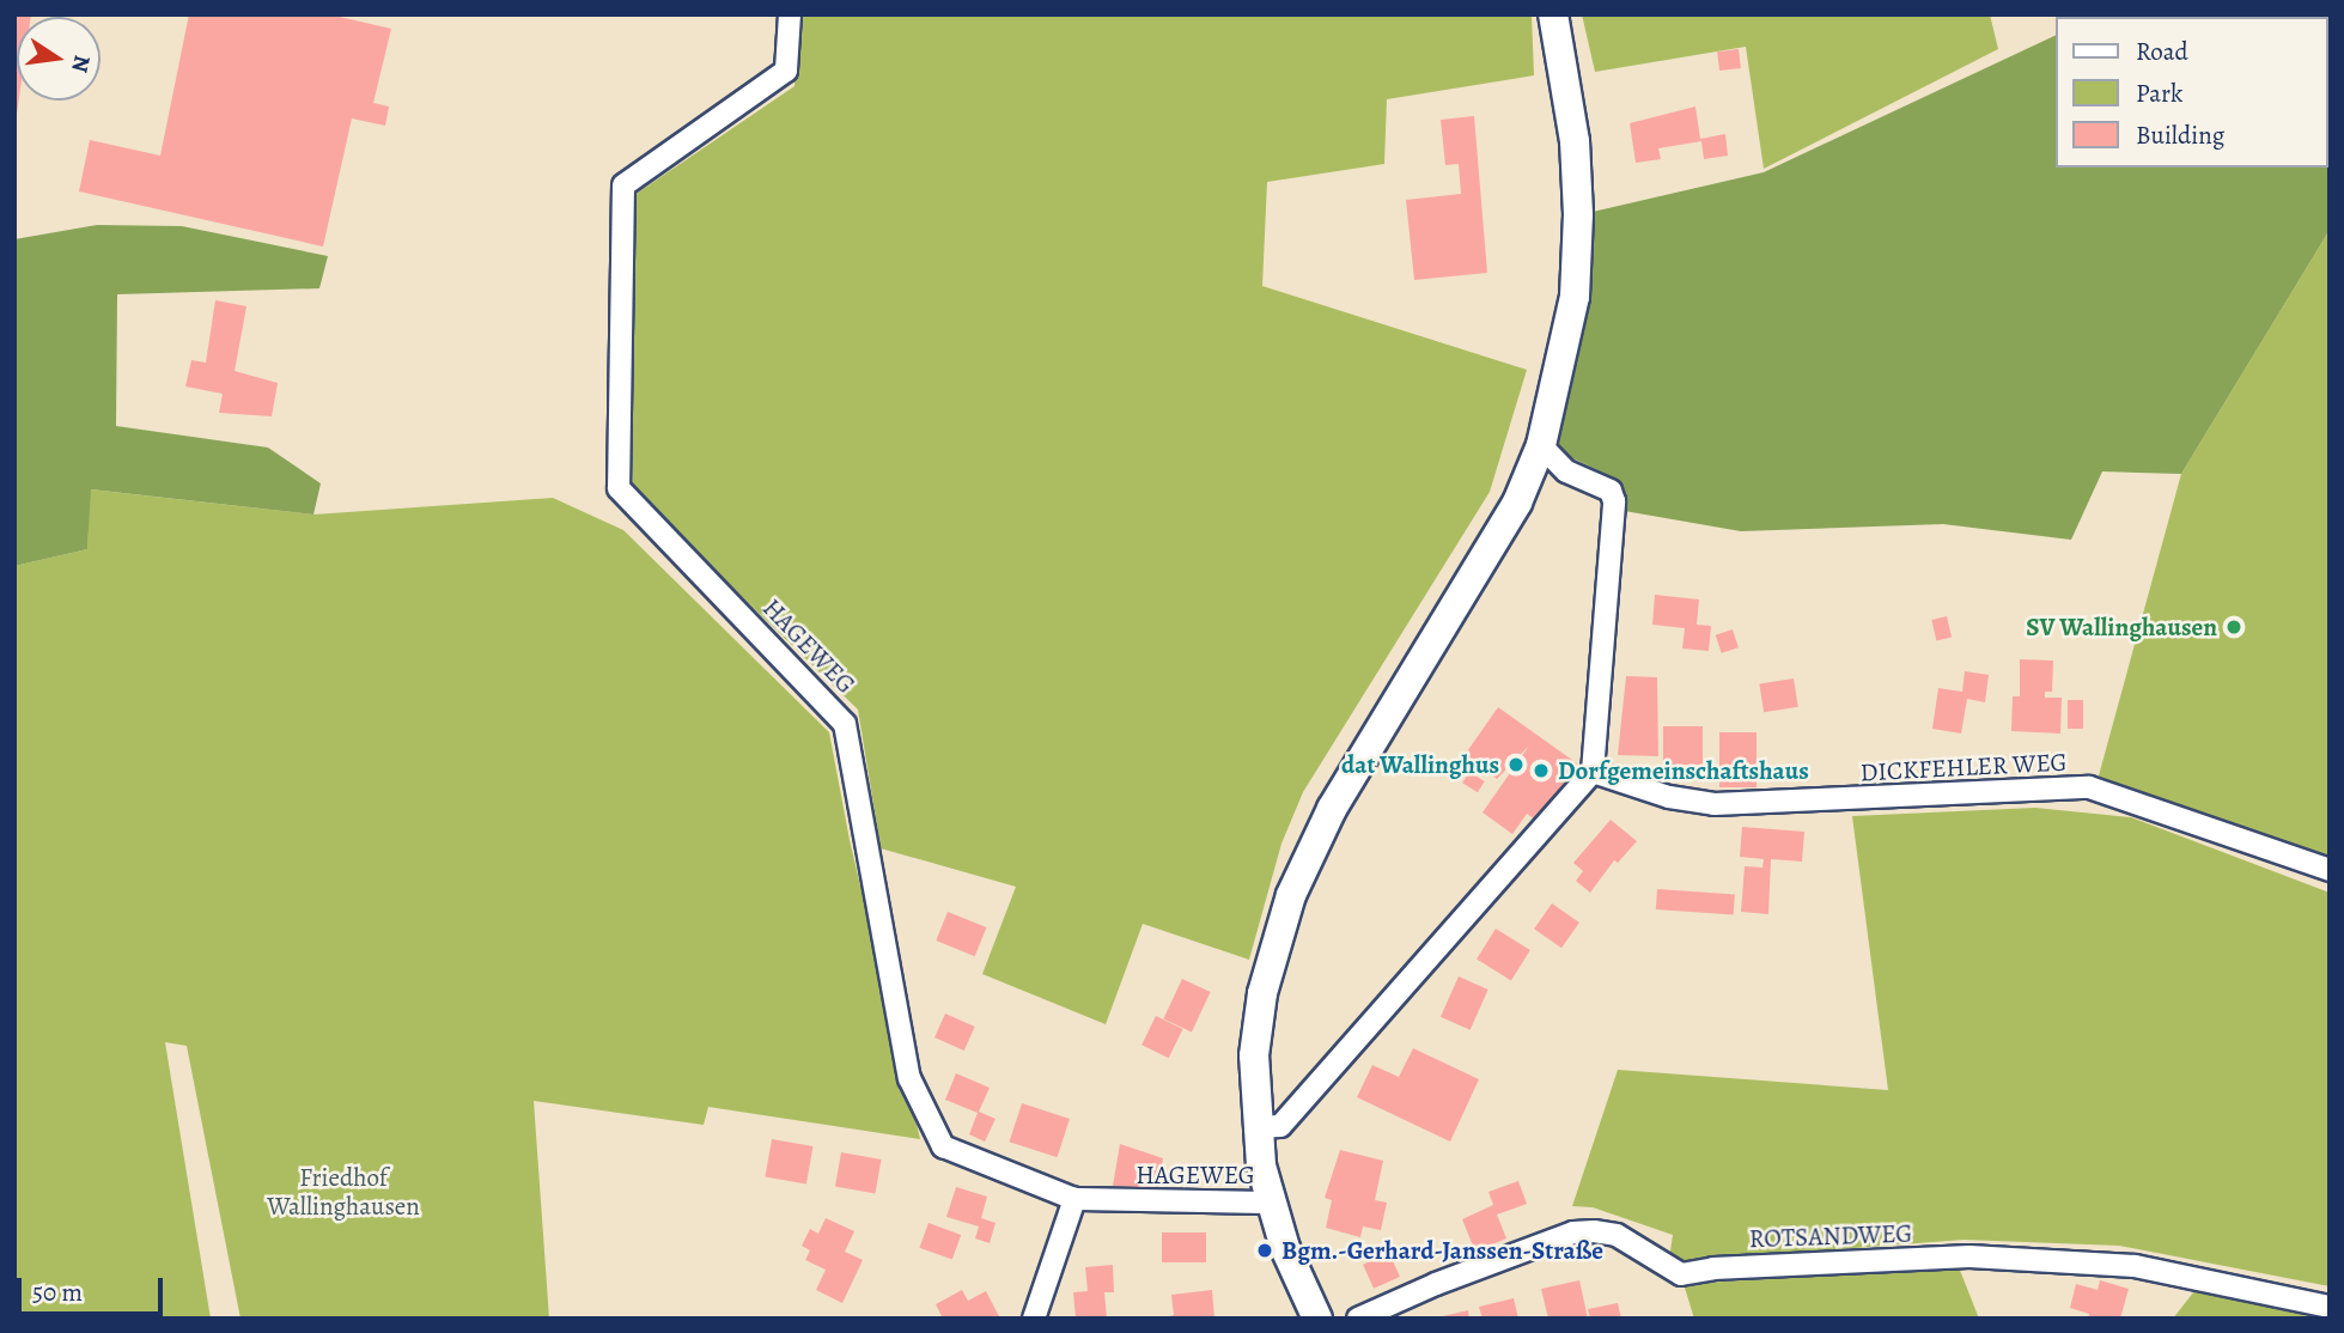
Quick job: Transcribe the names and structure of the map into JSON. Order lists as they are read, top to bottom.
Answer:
{
  "streets": {
    "street": ["HAGEWEG", "DICKFEHLER WEG", "ROTSANDWEG"]
  },
  "parks": ["Friedhof Wallinghausen"],
  "places": [
    "SV Wallinghausen",
    "dat Wallinghus",
    "Dorfgemeinschaftshaus",
    "Bgm.-Gerhard-Janssen-Straße"
  ],
  "legend": ["Road", "Park", "Building"],
  "scale_bar": "50 m",
  "north": "right"
}
